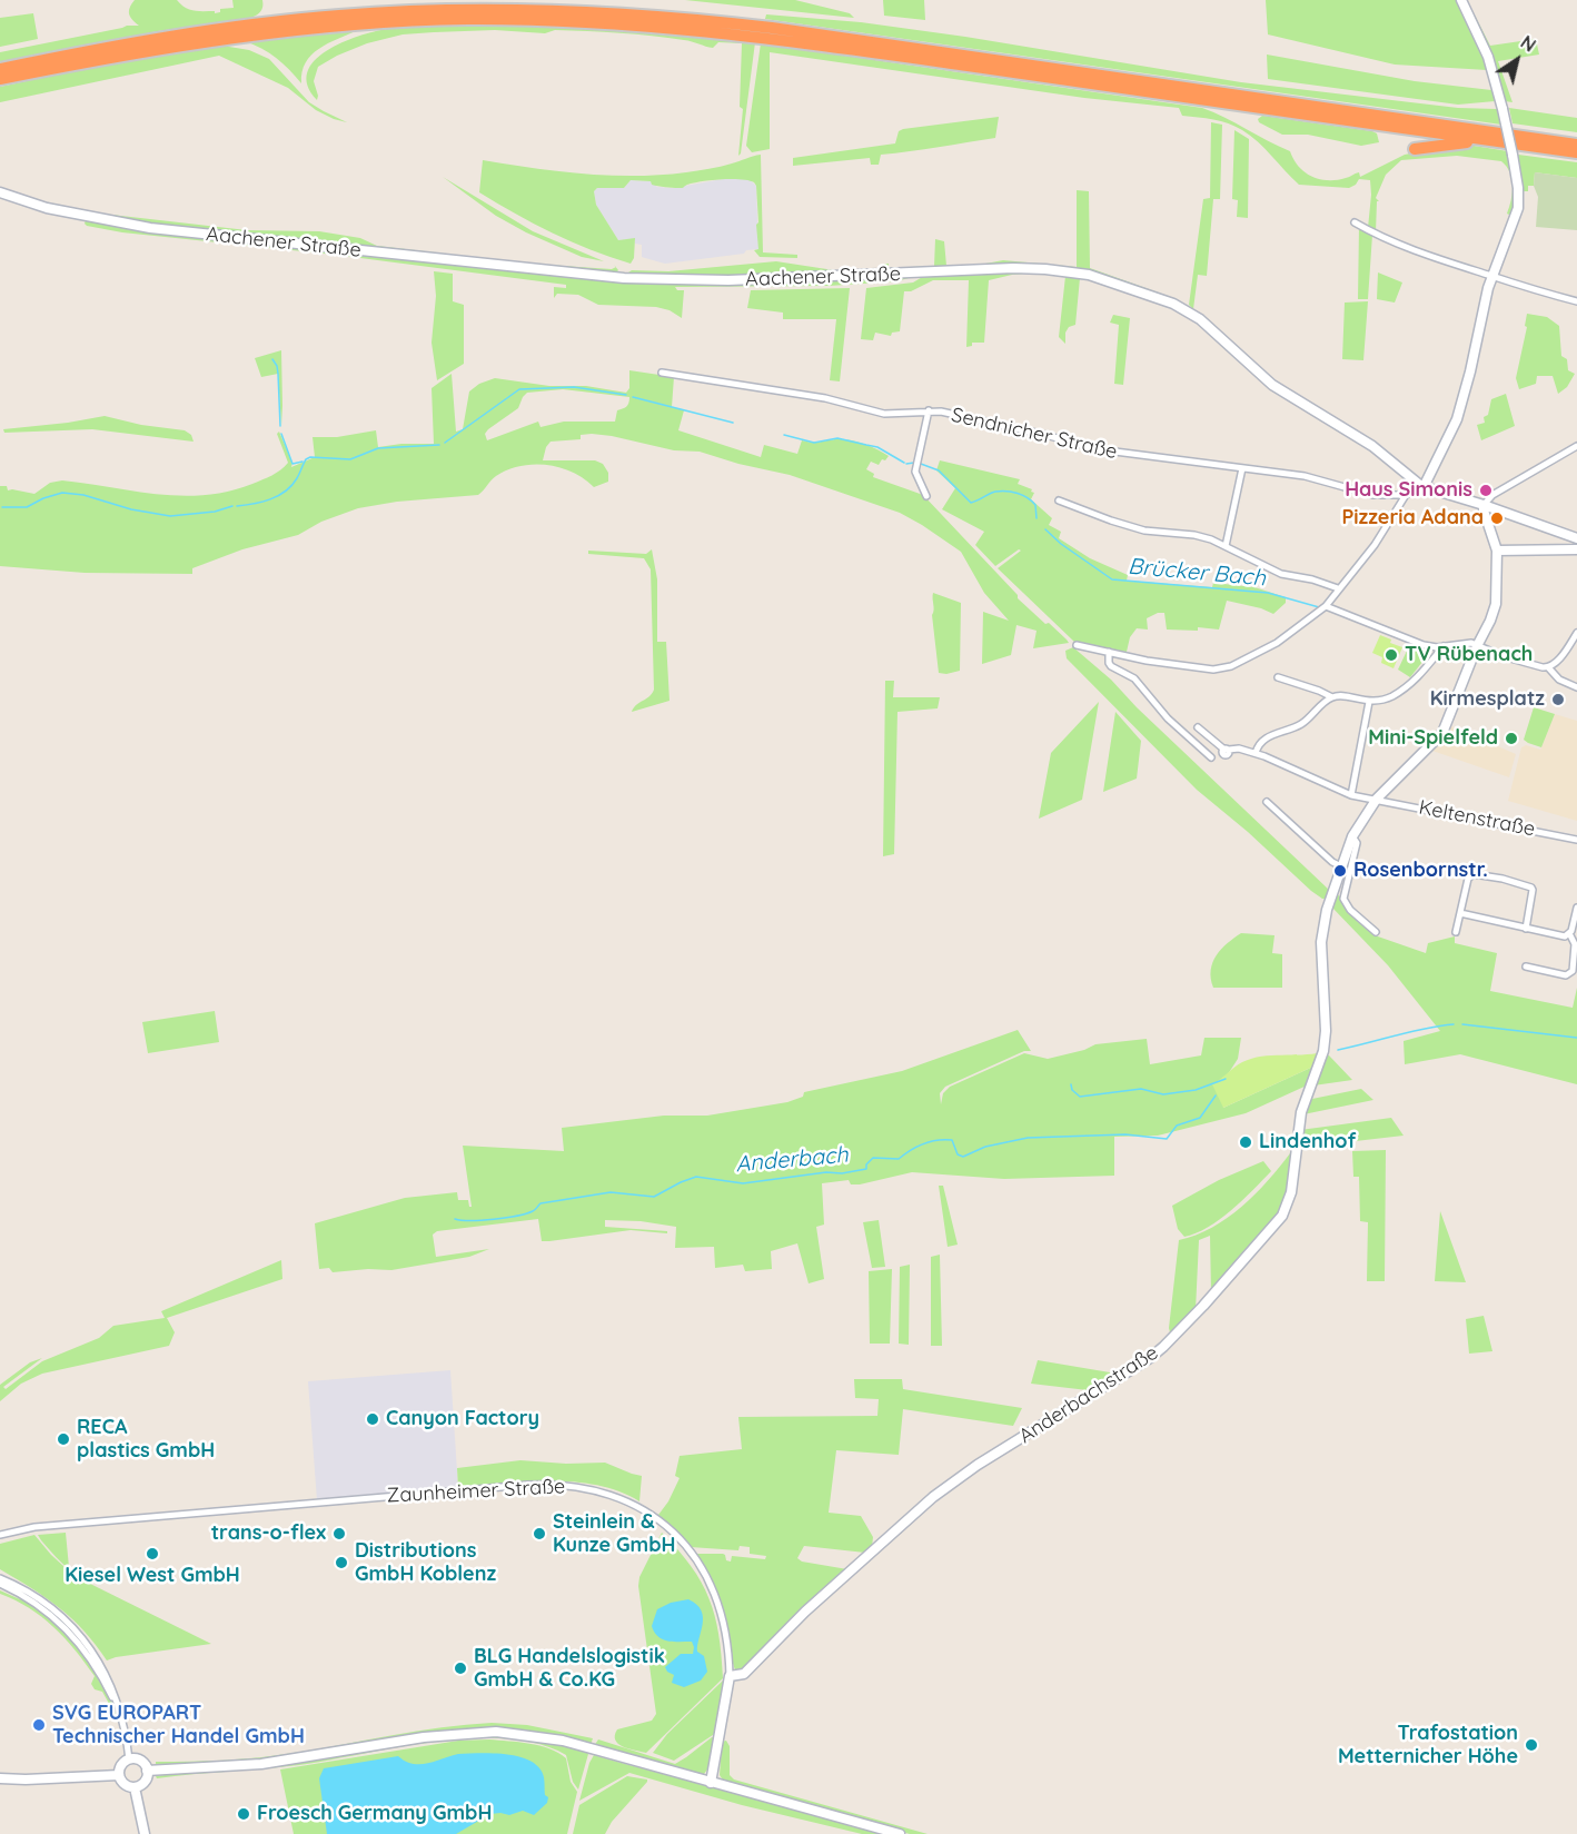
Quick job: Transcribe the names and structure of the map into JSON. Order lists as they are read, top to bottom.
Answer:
{
  "streets": {
    "main road": ["Aachener Straße", "Anderbachstraße", "Zaunheimer Straße"],
    "street": ["Sendnicher Straße", "Keltenstraße"]
  },
  "crossings": [
    ["Aachener Straße", "Anderbachstraße"],
    ["Keltenstraße", "Anderbachstraße"],
    ["Anderbachstraße", "Zaunheimer Straße"]
  ],
  "water": ["Brücker Bach", "Anderbach"],
  "places": [
    "Haus Simonis",
    "Pizzeria Adana",
    "TV Rübenach",
    "Kirmesplatz",
    "Mini-Spielfeld",
    "Rosenbornstr.",
    "Lindenhof",
    "Canyon Factory",
    "RECA plastics GmbH",
    "trans-o-flex",
    "Steinlein & Kunze GmbH",
    "Kiesel West GmbH",
    "Distributions GmbH Koblenz",
    "BLG Handelslogistik GmbH & Co.KG",
    "SVG EUROPART Technischer Handel GmbH",
    "Trafostation Metternicher Höhe",
    "Froesch Germany GmbH"
  ],
  "north": "top right"
}
